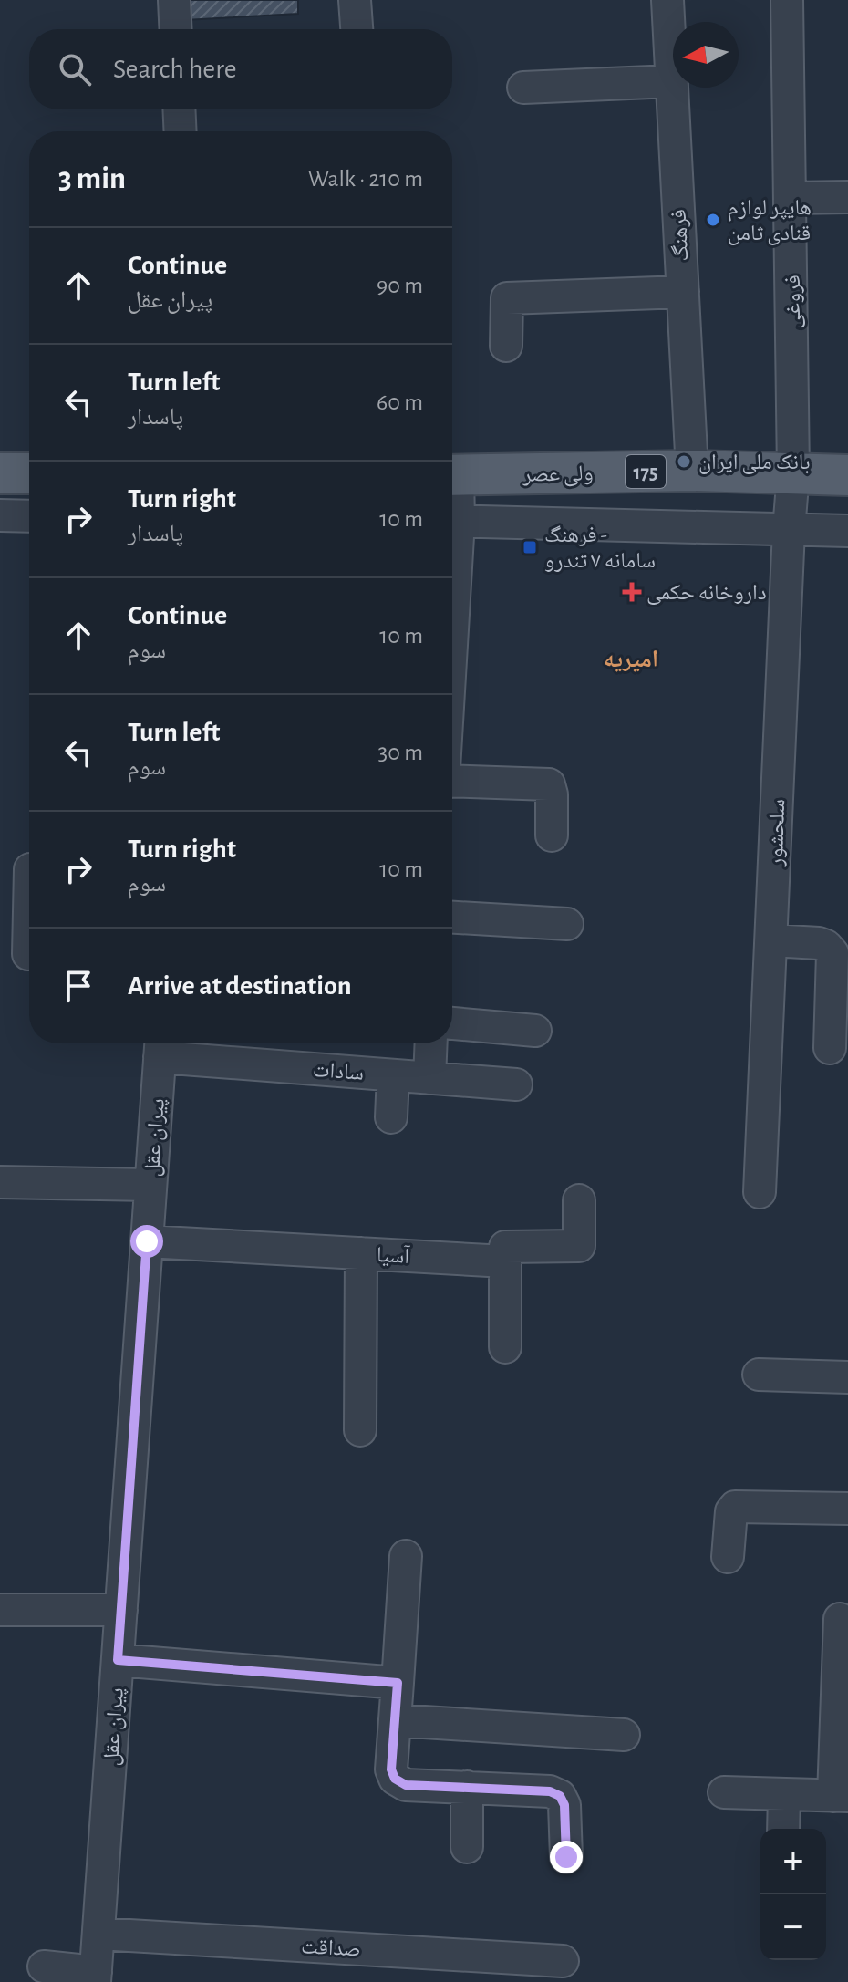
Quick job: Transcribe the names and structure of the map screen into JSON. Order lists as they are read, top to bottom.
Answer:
{
  "streets": {
    "main road": ["175", "ولی عصر"],
    "street": [
      "فرهنگ",
      "فروغی",
      "سلحشور",
      "سادات",
      "پیران عقل",
      "آسیا",
      "صداقت"
    ]
  },
  "crossings": [
    ["فرهنگ", "ولی عصر"],
    ["فروغی", "ولی عصر"],
    ["فروغی", "سلحشور"],
    ["ولی عصر", "سلحشور"],
    ["سادات", "پیران عقل"],
    ["پیران عقل", "آسیا"],
    ["پیران عقل", "صداقت"]
  ],
  "districts": ["امیریه"],
  "places": {
    "other": ["هایپر لوازم قنادی ثامن", "بانک ملی ایران"],
    "transit": ["فرهنگ - سامانه ۷ تندرو"],
    "health": ["داروخانه حکمی"]
  },
  "north": "left",
  "page": {
    "search": "Search here",
    "heading": ["3 min", "Walk · 210 m"],
    "list": [
      ["Continue", "پیران عقل", "90 m"],
      ["Turn left", "پاسدار", "60 m"],
      ["Turn right", "پاسدار", "10 m"],
      ["Continue", "سوم", "10 m"],
      ["Turn left", "سوم", "30 m"],
      ["Turn right", "سوم", "10 m"],
      "Arrive at destination"
    ],
    "map_buttons": ["+", "−"]
  }
}
